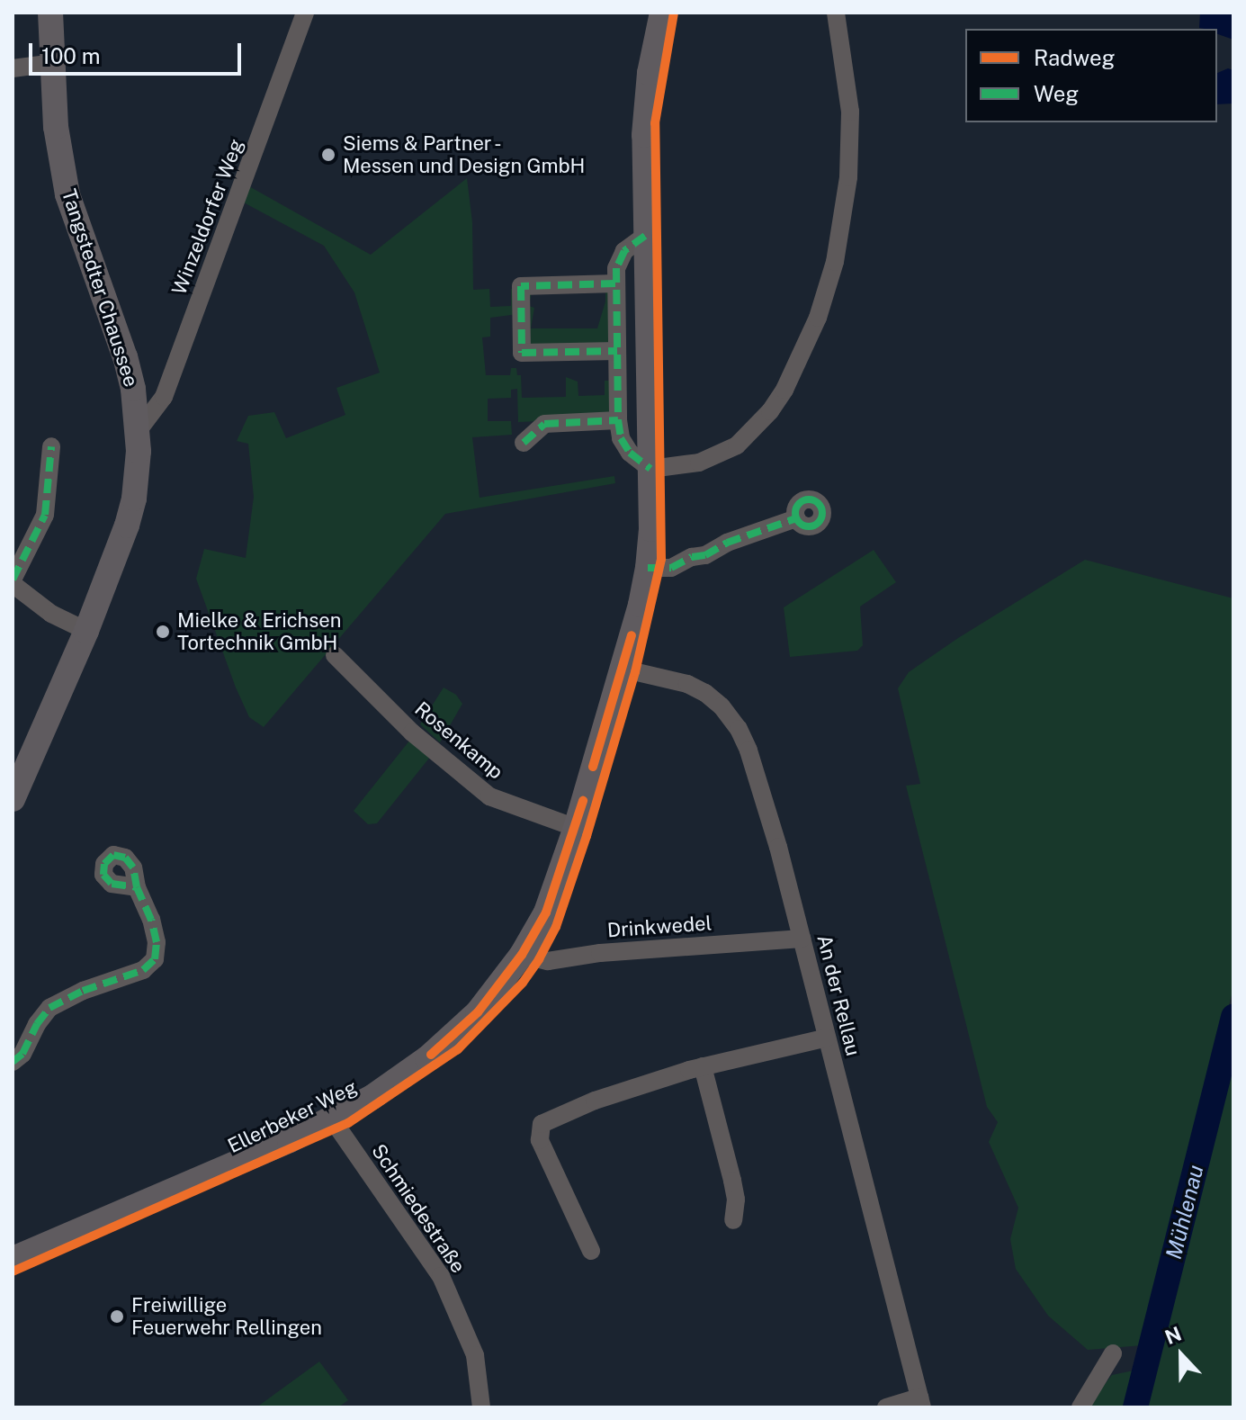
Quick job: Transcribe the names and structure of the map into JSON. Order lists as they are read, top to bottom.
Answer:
{
  "streets": {
    "street": [
      "Winzeldorfer Weg",
      "Tangstedter Chaussee",
      "Rosenkamp",
      "Drinkwedel",
      "An der Rellau",
      "Ellerbeker Weg",
      "Schmiedestraße"
    ]
  },
  "crossings": [
    ["Winzeldorfer Weg", "Tangstedter Chaussee"],
    ["Rosenkamp", "Ellerbeker Weg"],
    ["Drinkwedel", "An der Rellau"],
    ["Drinkwedel", "Ellerbeker Weg"],
    ["An der Rellau", "Ellerbeker Weg"],
    ["Ellerbeker Weg", "Schmiedestraße"]
  ],
  "water": ["Mühlenau"],
  "places": ["Siems & Partner - Messen und Design GmbH", "Mielke & Erichsen Tortechnik GmbH", "Freiwillige Feuerwehr Rellingen"],
  "legend": ["Radweg", "Weg"],
  "scale_bar": "100 m",
  "north": "top"
}
